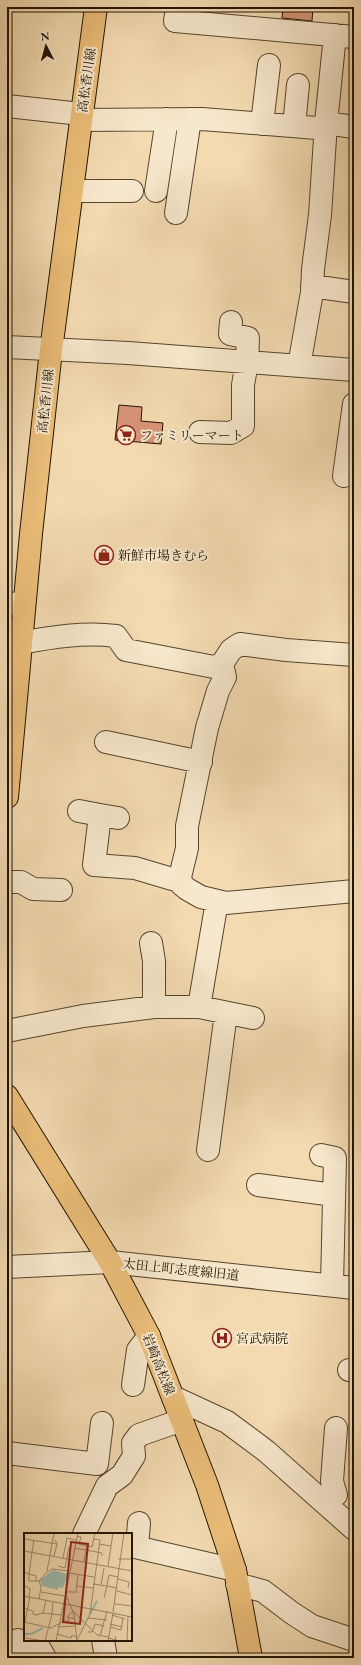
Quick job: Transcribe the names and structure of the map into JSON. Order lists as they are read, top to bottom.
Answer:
{
  "streets": {
    "main road": ["高松香川線", "岩崎高松線"],
    "street": ["太田上町志度線旧道"]
  },
  "crossings": [
    ["太田上町志度線旧道", "岩崎高松線"]
  ],
  "places": {
    "supermarket": ["ファミリーマート"],
    "shop": ["新鮮市場きむら"],
    "hospital": ["宮武病院"]
  },
  "north": "top"
}
